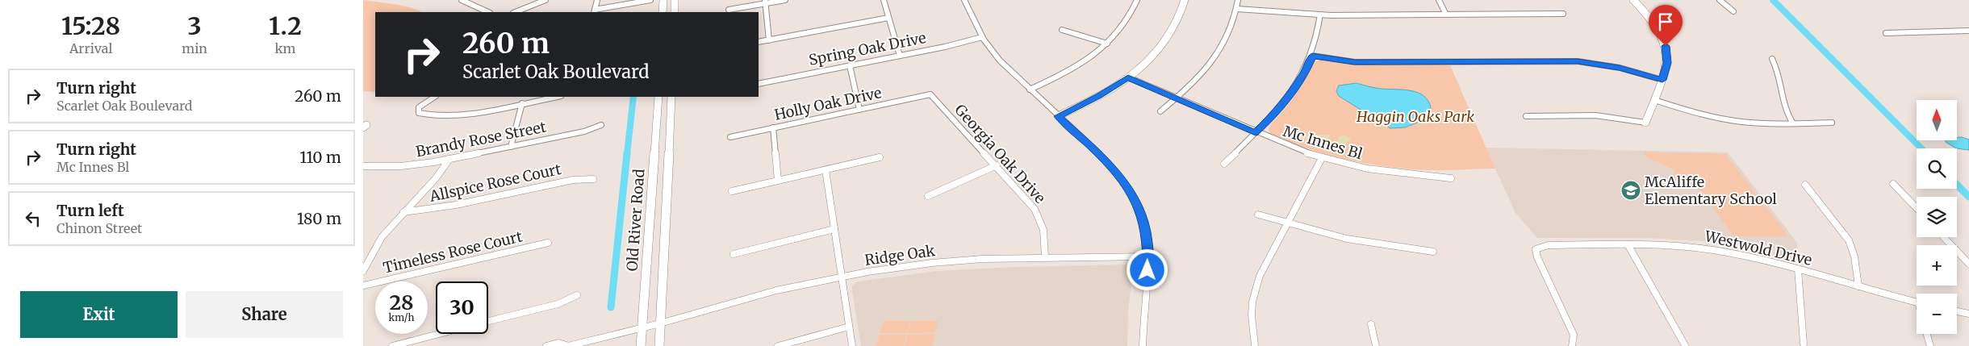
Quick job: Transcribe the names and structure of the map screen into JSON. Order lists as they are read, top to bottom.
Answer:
{
  "streets": {
    "main road": ["Old River Road"],
    "street": [
      "Spring Oak Drive",
      "Holly Oak Drive",
      "Brandy Rose Street",
      "Mc Innes Bl",
      "Georgia Oak Drive",
      "Allspice Rose Court",
      "Westwold Drive",
      "Timeless Rose Court",
      "Ridge Oak"
    ]
  },
  "crossings": [
    ["Holly Oak Drive", "Georgia Oak Drive"],
    ["Georgia Oak Drive", "Ridge Oak"],
    ["Old River Road", "Ridge Oak"]
  ],
  "parks": ["Haggin Oaks Park"],
  "places": {
    "school or university": ["McAliffe Elementary School"]
  },
  "north": "top",
  "page": {
    "eta": [
      "15:28",
      "Arrival",
      "3",
      "min",
      "1.2",
      "km"
    ],
    "turn": ["260 m", "Scarlet Oak Boulevard"],
    "list": [
      {
        "name": "Turn right",
        "note": "Scarlet Oak Boulevard",
        "value": "260 m"
      },
      {
        "name": "Turn right",
        "note": "Mc Innes Bl",
        "value": "110 m"
      },
      {
        "name": "Turn left",
        "note": "Chinon Street",
        "value": "180 m"
      }
    ],
    "map_buttons": ["+", "−"],
    "speed": "28 km/h",
    "limit": "30",
    "buttons": ["Exit", "Share"]
  }
}
